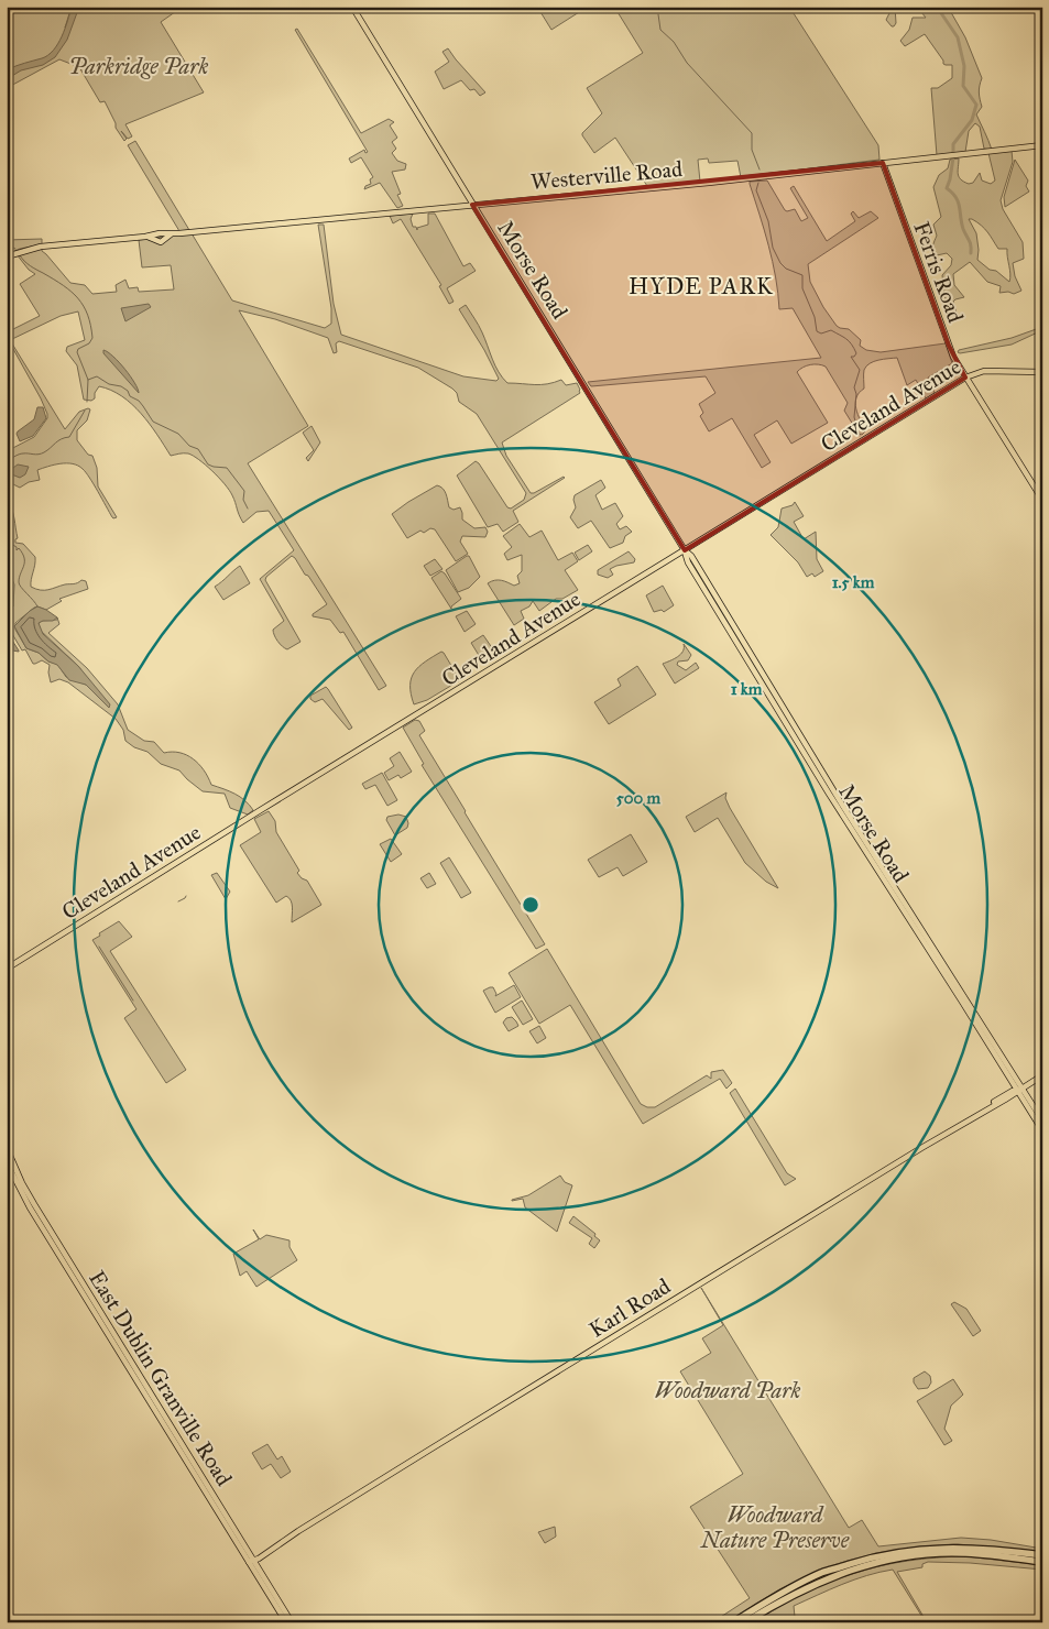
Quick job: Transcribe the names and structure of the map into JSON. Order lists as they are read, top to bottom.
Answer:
{
  "streets": {
    "main road": [
      "Westerville Road",
      "Morse Road",
      "Ferris Road",
      "Cleveland Avenue",
      "Karl Road",
      "East Dublin Granville Road"
    ]
  },
  "crossings": [
    ["Westerville Road", "Morse Road"],
    ["Westerville Road", "Ferris Road"],
    ["Morse Road", "Cleveland Avenue"],
    ["Morse Road", "Karl Road"],
    ["Ferris Road", "Cleveland Avenue"],
    ["Karl Road", "East Dublin Granville Road"]
  ],
  "districts": ["HYDE PARK"],
  "parks": ["Parkridge Park", "Woodward Park", "Woodward Nature Preserve"],
  "rings": ["1.5 km", "1 km", "500 m"]
}
